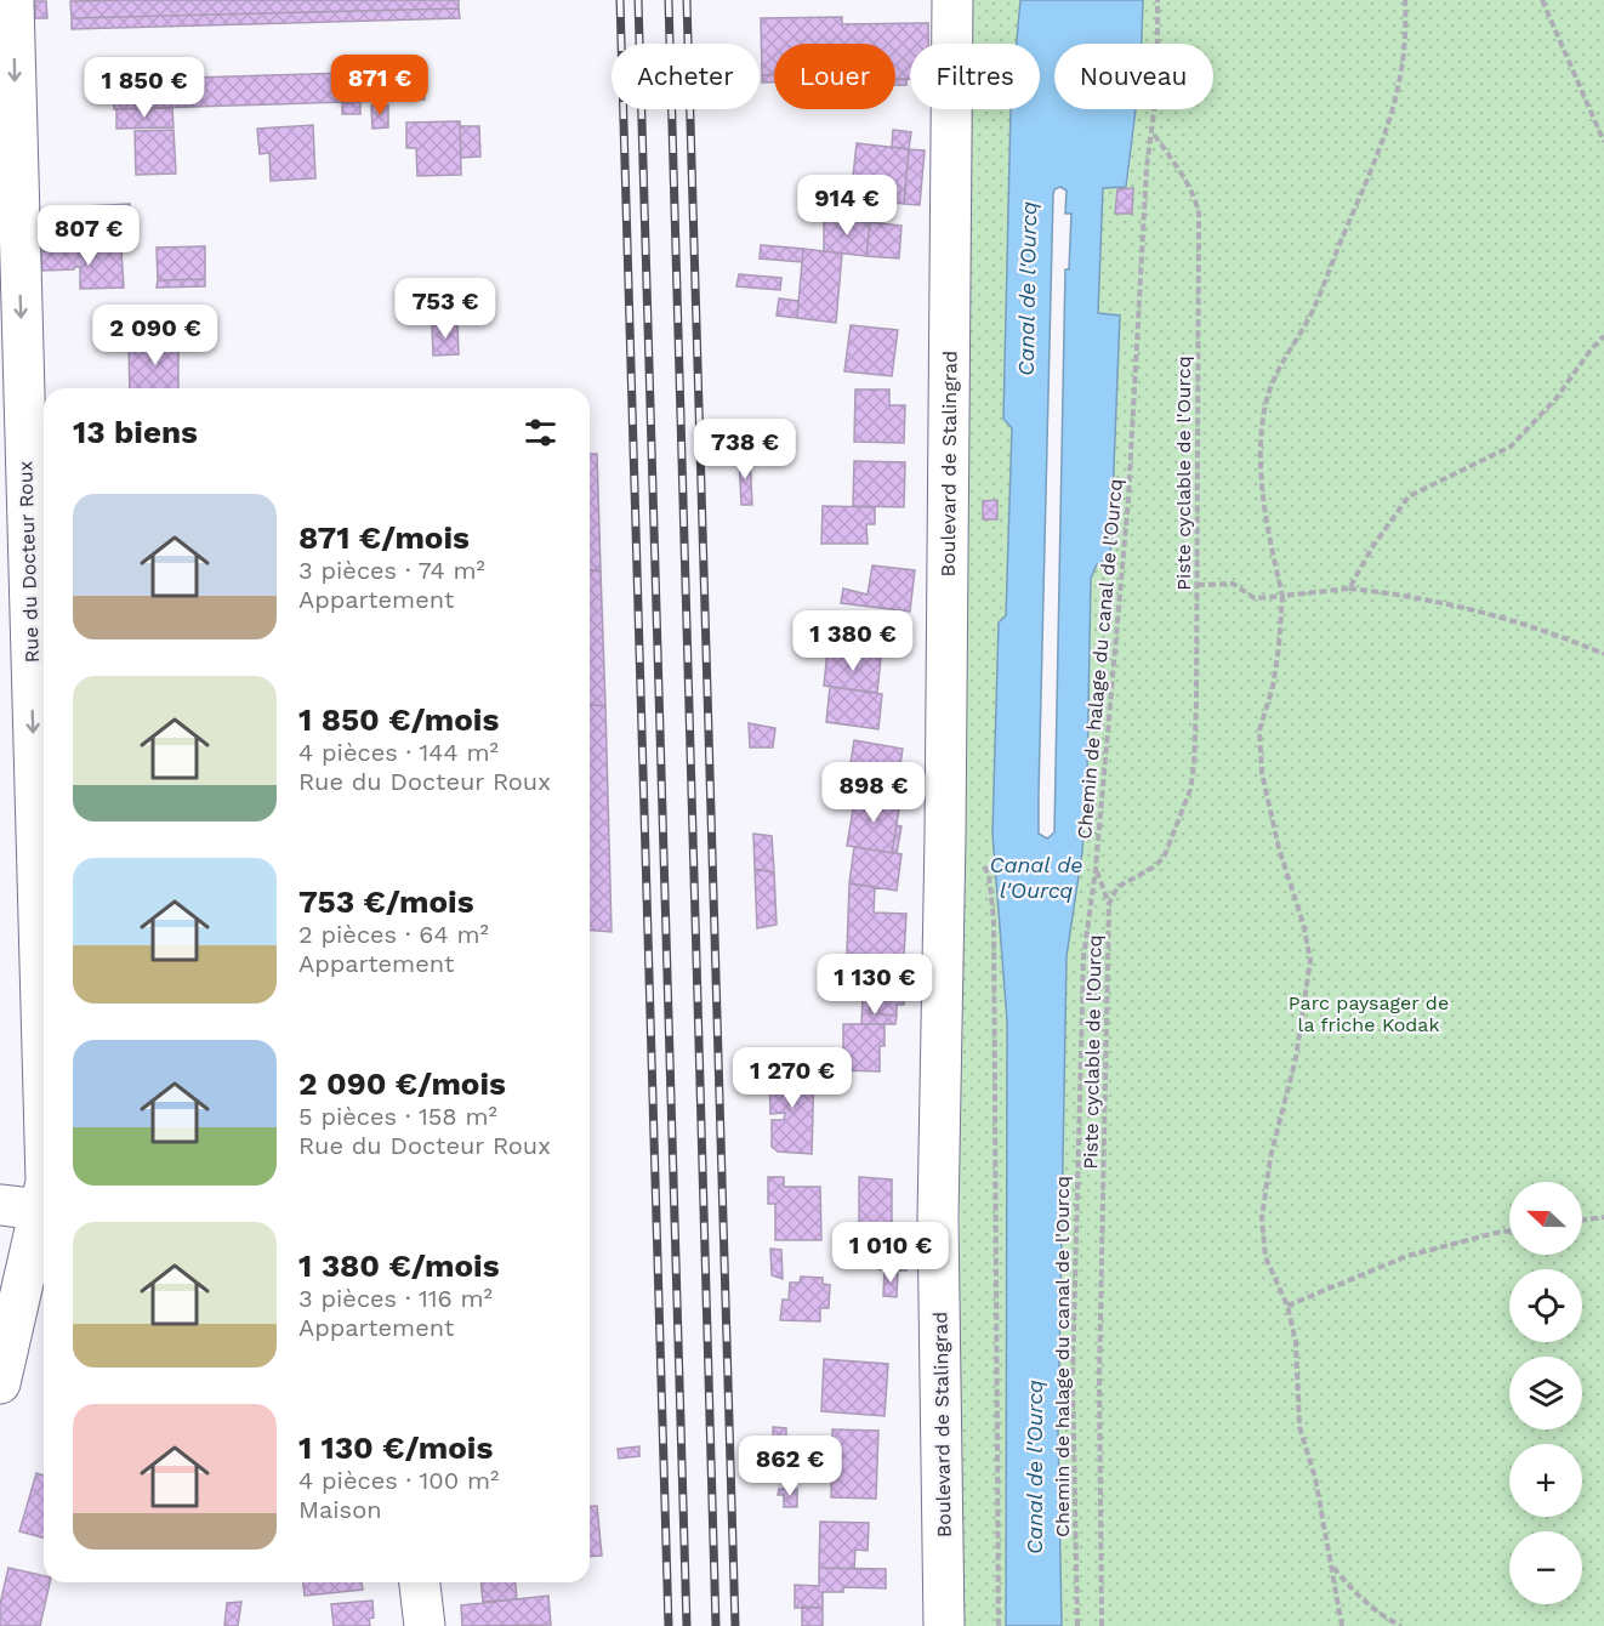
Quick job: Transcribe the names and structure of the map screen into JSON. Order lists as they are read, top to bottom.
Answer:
{
  "streets": {
    "street": ["Boulevard de Stalingrad", "Rue du Docteur Roux"],
    "path": ["Piste cyclable de l'Ourcq", "Chemin de halage du canal de l'Ourcq"]
  },
  "crossings": [
    ["Piste cyclable de l'Ourcq", "Chemin de halage du canal de l'Ourcq"]
  ],
  "one_way": ["Rue du Docteur Roux"],
  "water": ["Canal de l'Ourcq"],
  "parks": ["Parc paysager de la friche Kodak"],
  "north": "left",
  "page": {
    "chip": [
      "Acheter",
      "Louer",
      "Filtres",
      "Nouveau"
    ],
    "price": [
      "871 €",
      "1 850 €",
      "914 €",
      "807 €",
      "753 €",
      "2 090 €",
      "738 €",
      "1 380 €",
      "898 €",
      "1 130 €",
      "1 270 €",
      "1 010 €",
      "862 €"
    ],
    "heading": "13 biens",
    "list": [
      {
        "name": "871 €/mois",
        "note": "3 pièces · 74 m² · Appartement"
      },
      {
        "name": "1 850 €/mois",
        "note": "4 pièces · 144 m² · Rue du Docteur Roux"
      },
      {
        "name": "753 €/mois",
        "note": "2 pièces · 64 m² · Appartement"
      },
      {
        "name": "2 090 €/mois",
        "note": "5 pièces · 158 m² · Rue du Docteur Roux"
      },
      {
        "name": "1 380 €/mois",
        "note": "3 pièces · 116 m² · Appartement"
      },
      {
        "name": "1 130 €/mois",
        "note": "4 pièces · 100 m² · Maison"
      }
    ],
    "map_buttons": ["+", "−"]
  }
}
